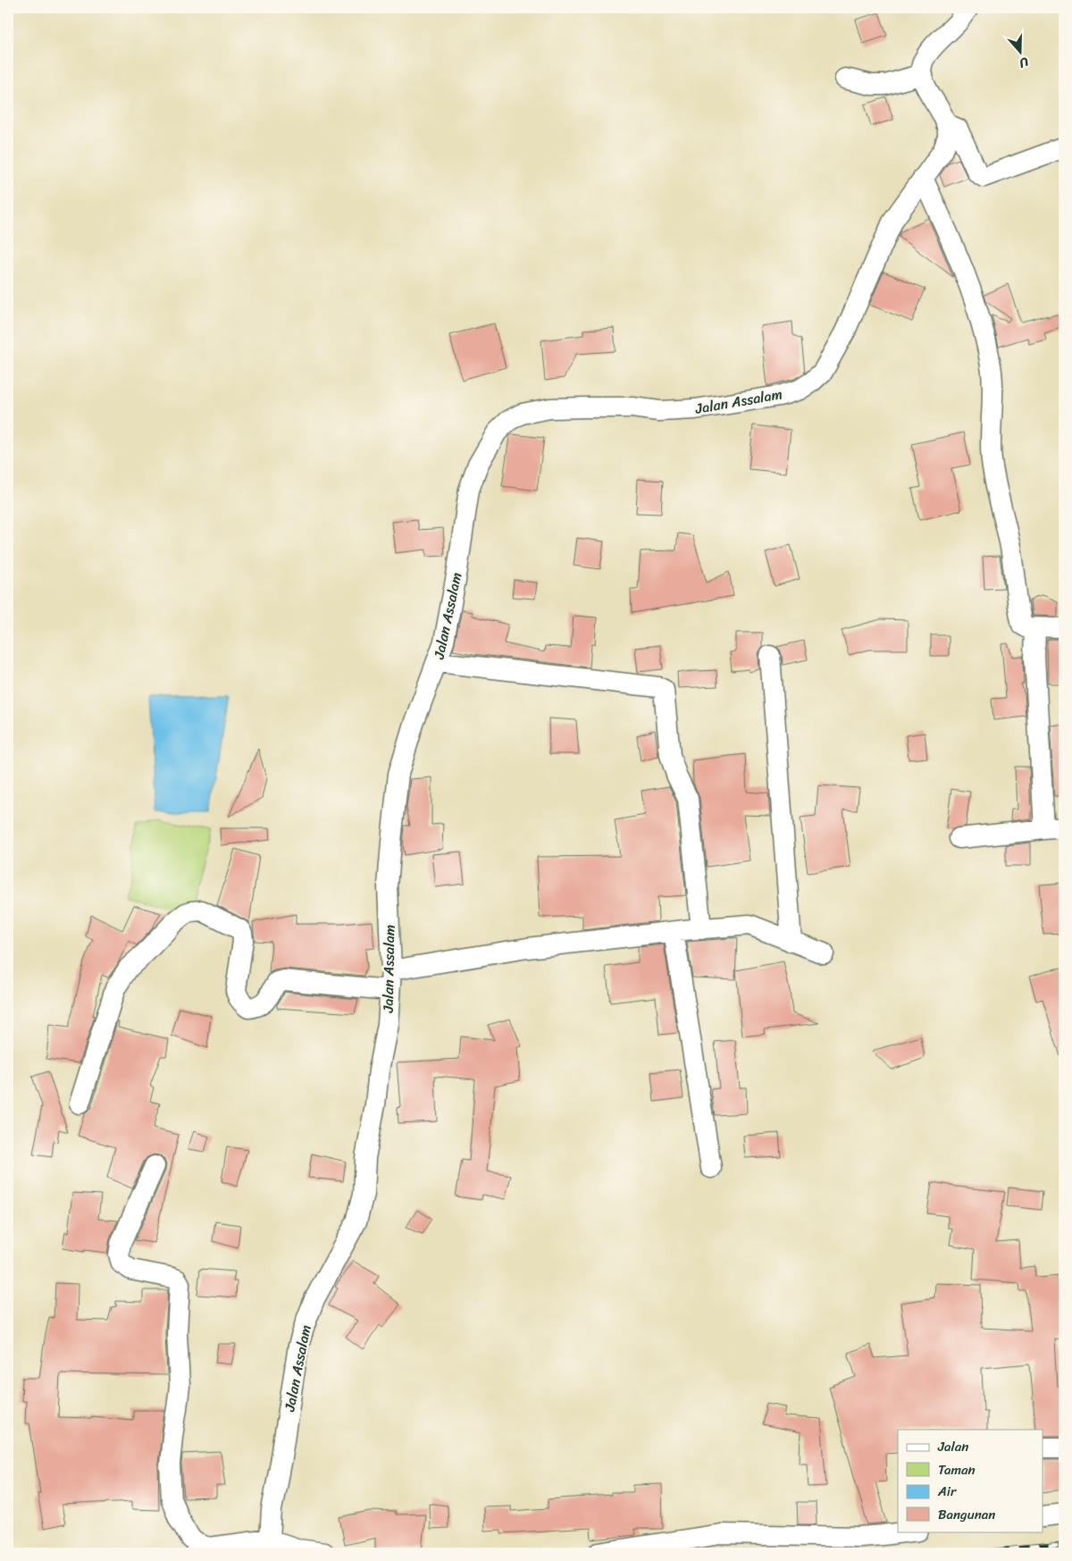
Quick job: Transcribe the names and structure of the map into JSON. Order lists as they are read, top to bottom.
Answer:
{
  "streets": {
    "street": ["Jalan Assalam"]
  },
  "legend": [
    "Jalan",
    "Taman",
    "Air",
    "Bangunan"
  ],
  "north": "bottom"
}
